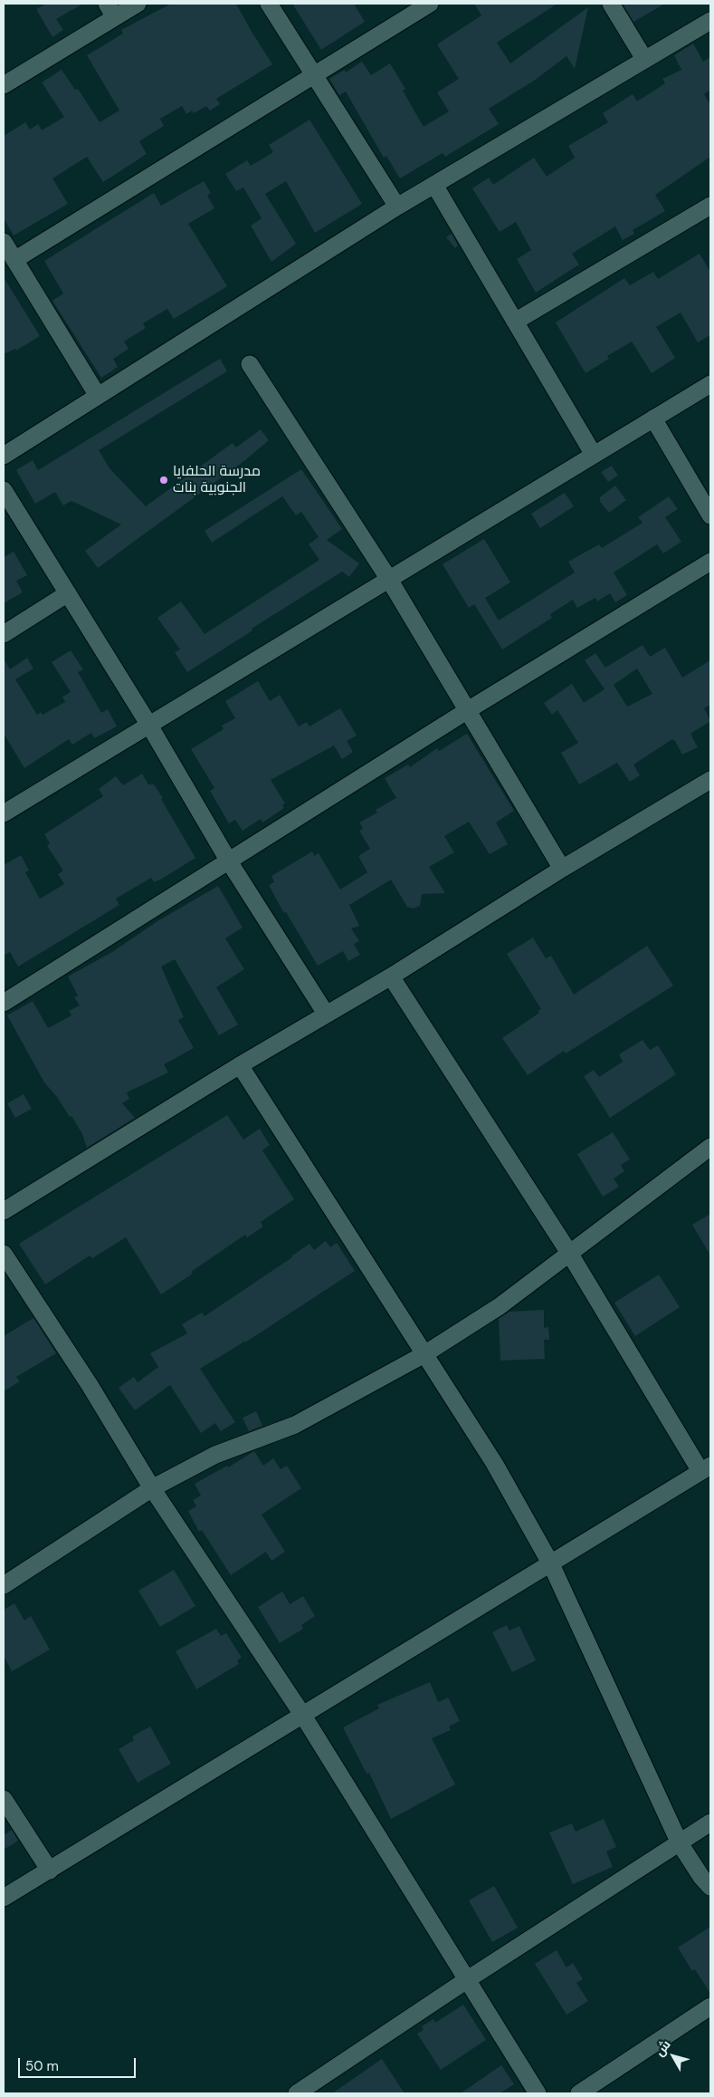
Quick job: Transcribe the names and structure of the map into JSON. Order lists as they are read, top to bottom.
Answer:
{
  "places": ["مدرسة الحلفايا الجنوبية بنات"],
  "scale_bar": "50 m",
  "north": "top left"
}
